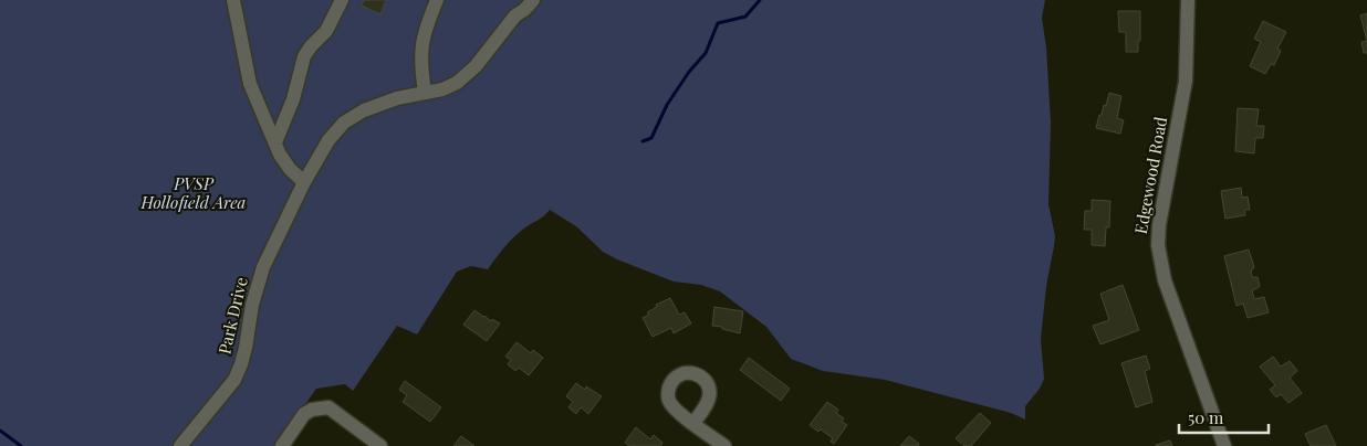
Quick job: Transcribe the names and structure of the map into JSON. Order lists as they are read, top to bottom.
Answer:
{
  "streets": {
    "street": ["Edgewood Road", "Park Drive"]
  },
  "parks": ["PVSP Hollofield Area"],
  "scale_bar": "50 m"
}
